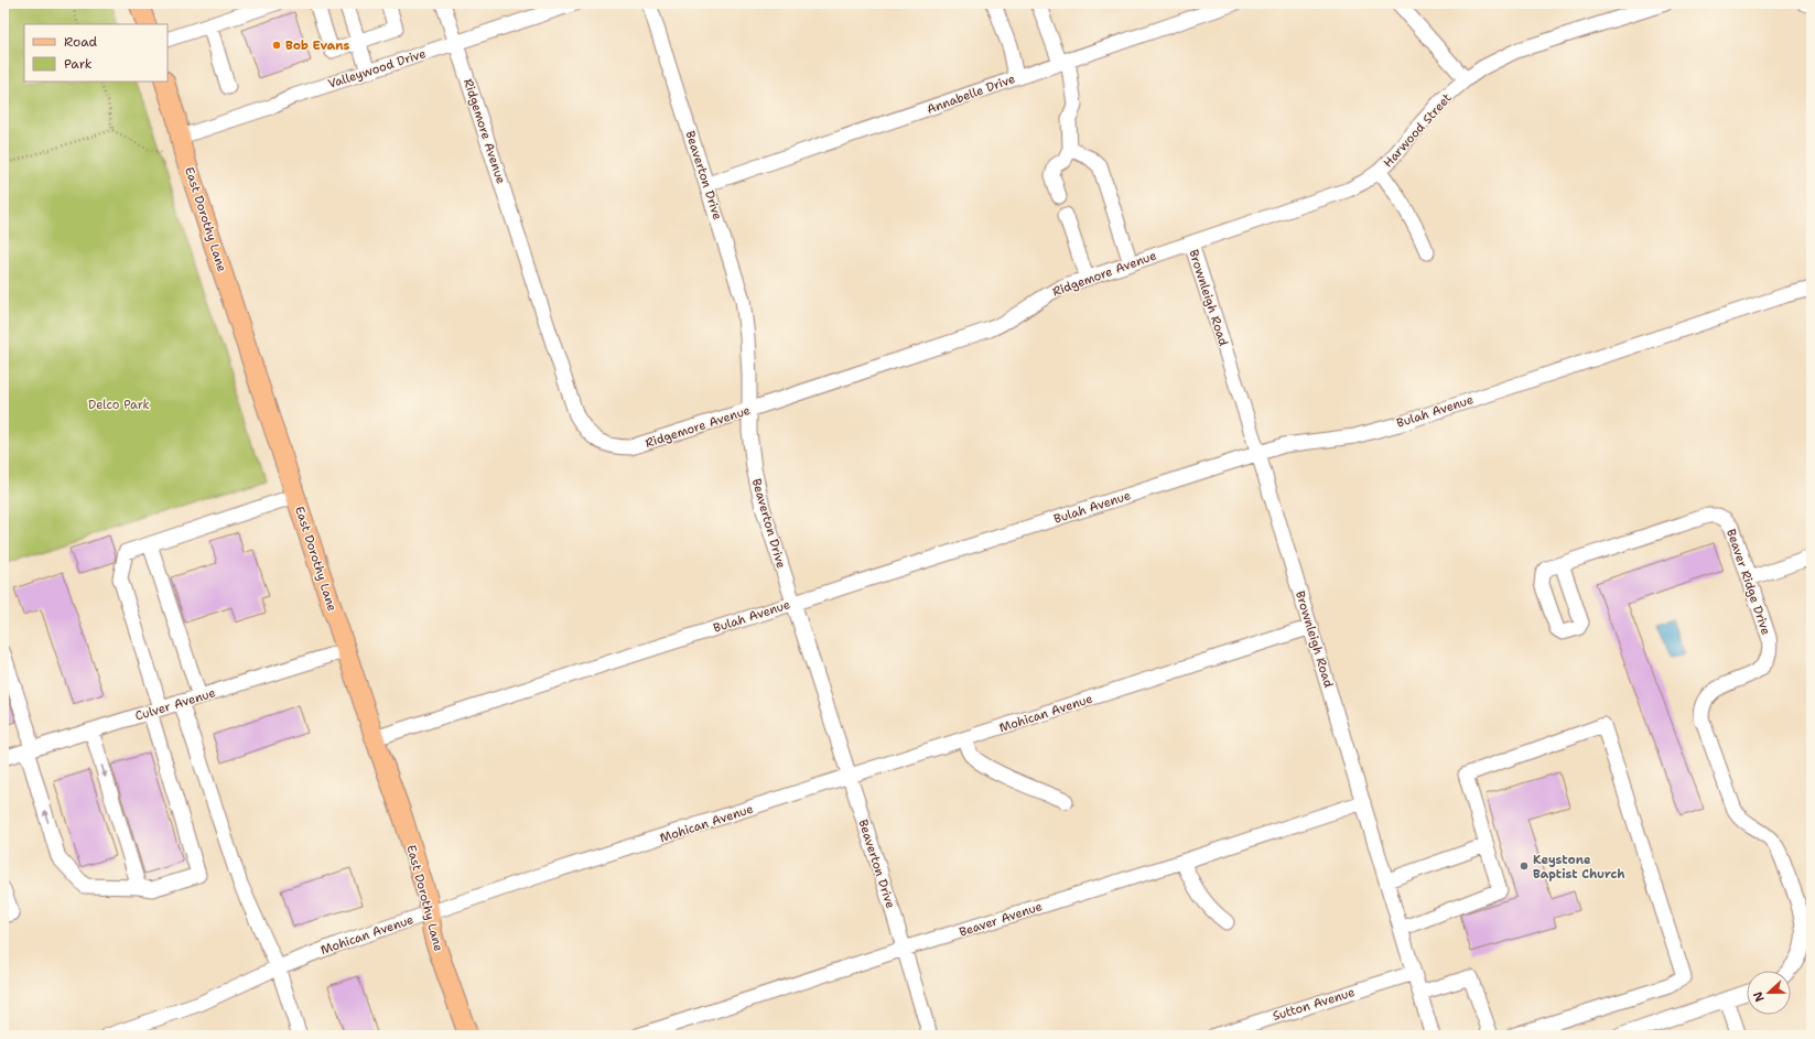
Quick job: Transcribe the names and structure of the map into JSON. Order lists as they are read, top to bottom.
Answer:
{
  "streets": {
    "main road": ["East Dorothy Lane"],
    "street": [
      "Valleywood Drive",
      "Annabelle Drive",
      "Harwood Street",
      "Ridgemore Avenue",
      "Beaverton Drive",
      "Brownleigh Road",
      "Bulah Avenue",
      "Beaver Ridge Drive",
      "Culver Avenue",
      "Mohican Avenue",
      "Beaver Avenue",
      "Sutton Avenue"
    ]
  },
  "crossings": [
    ["Valleywood Drive", "Ridgemore Avenue"],
    ["Valleywood Drive", "East Dorothy Lane"],
    ["Annabelle Drive", "Beaverton Drive"],
    ["Harwood Street", "Ridgemore Avenue"],
    ["Harwood Street", "Brownleigh Road"],
    ["Ridgemore Avenue", "Beaverton Drive"],
    ["Ridgemore Avenue", "Brownleigh Road"],
    ["Beaverton Drive", "Bulah Avenue"],
    ["Beaverton Drive", "Mohican Avenue"],
    ["Beaverton Drive", "Beaver Avenue"],
    ["East Dorothy Lane", "Bulah Avenue"],
    ["East Dorothy Lane", "Culver Avenue"],
    ["East Dorothy Lane", "Mohican Avenue"],
    ["Brownleigh Road", "Bulah Avenue"],
    ["Brownleigh Road", "Mohican Avenue"],
    ["Brownleigh Road", "Beaver Avenue"],
    ["Brownleigh Road", "Sutton Avenue"]
  ],
  "parks": ["Delco Park"],
  "places": ["Bob Evans", "Keystone Baptist Church"],
  "legend": ["Road", "Park"],
  "north": "left"
}
